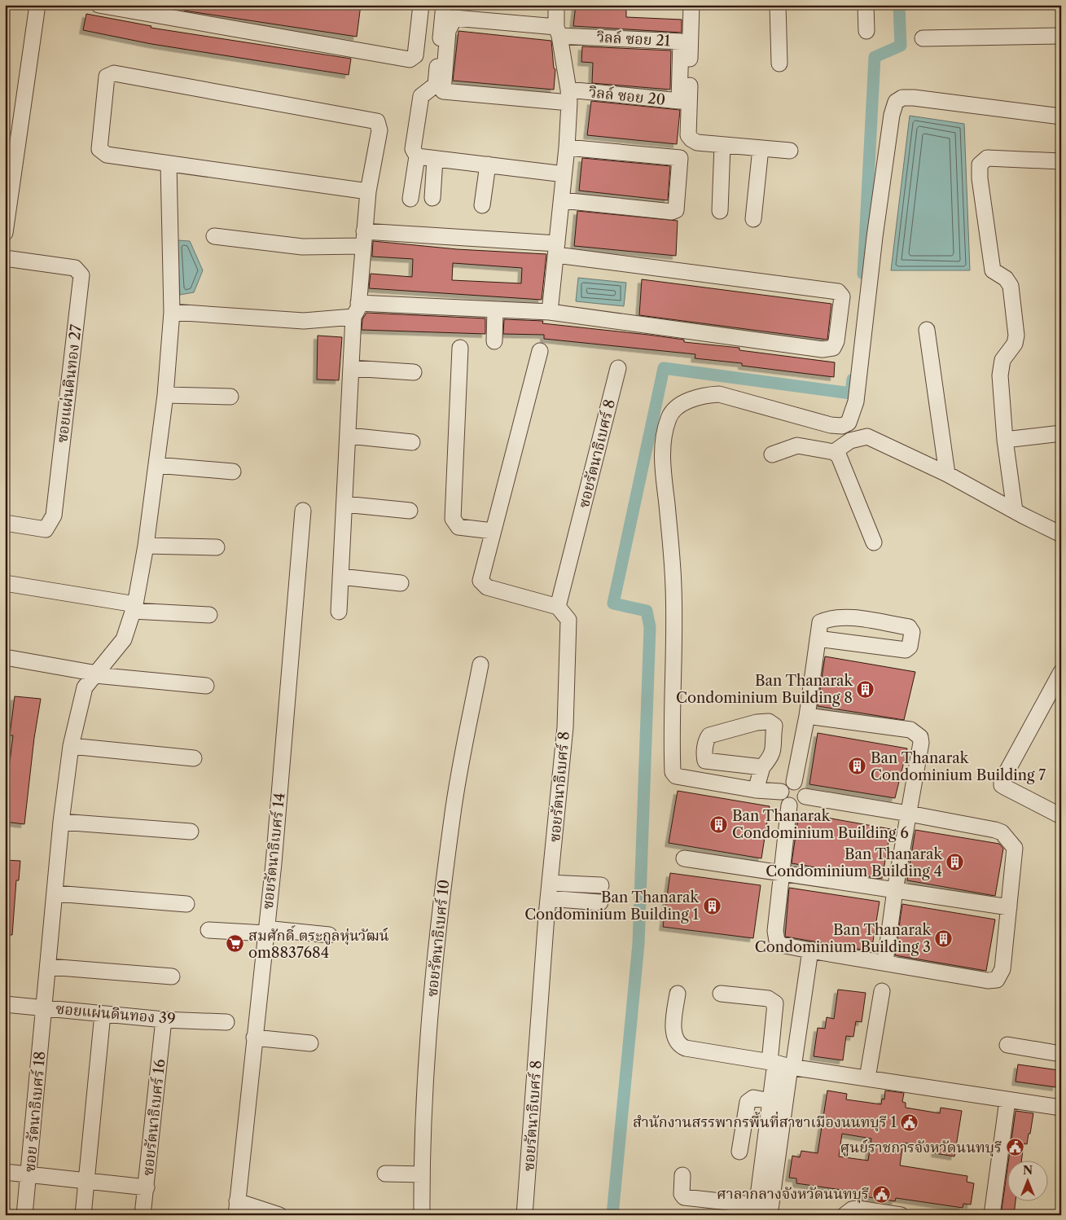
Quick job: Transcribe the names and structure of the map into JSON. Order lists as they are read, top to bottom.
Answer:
{
  "streets": {
    "street": [
      "วิลล์ ซอย 21",
      "วิลล์ ซอย 20",
      "ซอยแผ่นดินทอง 27",
      "ซอยรัตนาธิเบศร์ 8",
      "ซอยรัตนาธิเบศร์ 14",
      "ซอยรัตนาธิเบศร์ 10",
      "ซอยแผ่นดินทอง 39",
      "ซอย รัตนาธิเบศร์ 18",
      "ซอยรัตนาธิเบศร์ 16"
    ]
  },
  "crossings": [
    ["วิลล์ ซอย 21", "วิลล์ ซอย 20"],
    ["ซอยแผ่นดินทอง 39", "ซอย รัตนาธิเบศร์ 18"],
    ["ซอยแผ่นดินทอง 39", "ซอยรัตนาธิเบศร์ 16"]
  ],
  "places": {
    "building": [
      "Ban Thanarak Condominium Building 8",
      "Ban Thanarak Condominium Building 7",
      "Ban Thanarak Condominium Building 6",
      "Ban Thanarak Condominium Building 4",
      "Ban Thanarak Condominium Building 1",
      "Ban Thanarak Condominium Building 3"
    ],
    "supermarket": ["สมศักดิ์ ตระกูลหุ่นวัฒน์ om8837684"],
    "public building": ["สำนักงานสรรพากรพื้นที่สาขาเมืองนนทบุรี 1", "ศูนย์ราชการจังหวัดนนทบุรี", "ศาลากลางจังหวัดนนทบุรี"]
  },
  "north": "top"
}
